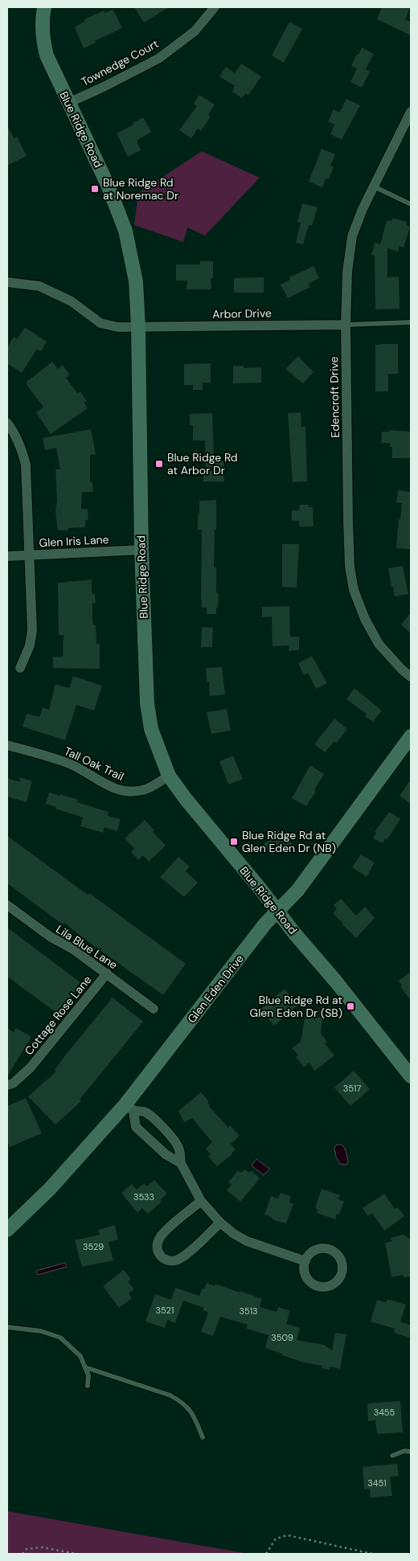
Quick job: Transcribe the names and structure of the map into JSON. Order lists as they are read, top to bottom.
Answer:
{
  "streets": {
    "main road": ["Blue Ridge Road", "Glen Eden Drive"],
    "street": [
      "Townedge Court",
      "Arbor Drive",
      "Edencroft Drive",
      "Glen Iris Lane",
      "Tall Oak Trail",
      "Lila Blue Lane",
      "Cottage Rose Lane"
    ]
  },
  "crossings": [
    ["Townedge Court", "Blue Ridge Road"],
    ["Blue Ridge Road", "Arbor Drive"],
    ["Blue Ridge Road", "Glen Iris Lane"],
    ["Blue Ridge Road", "Tall Oak Trail"],
    ["Blue Ridge Road", "Glen Eden Drive"],
    ["Arbor Drive", "Edencroft Drive"],
    ["Lila Blue Lane", "Cottage Rose Lane"]
  ],
  "places": {
    "transit": [
      "Blue Ridge Rd at Noremac Dr",
      "Blue Ridge Rd at Arbor Dr",
      "Blue Ridge Rd at Glen Eden Dr (NB)",
      "Blue Ridge Rd at Glen Eden Dr (SB)"
    ]
  },
  "house_numbers": [
    "3517",
    "3533",
    "3529",
    "3521",
    "3513",
    "3509",
    "3455",
    "3451"
  ]
}
